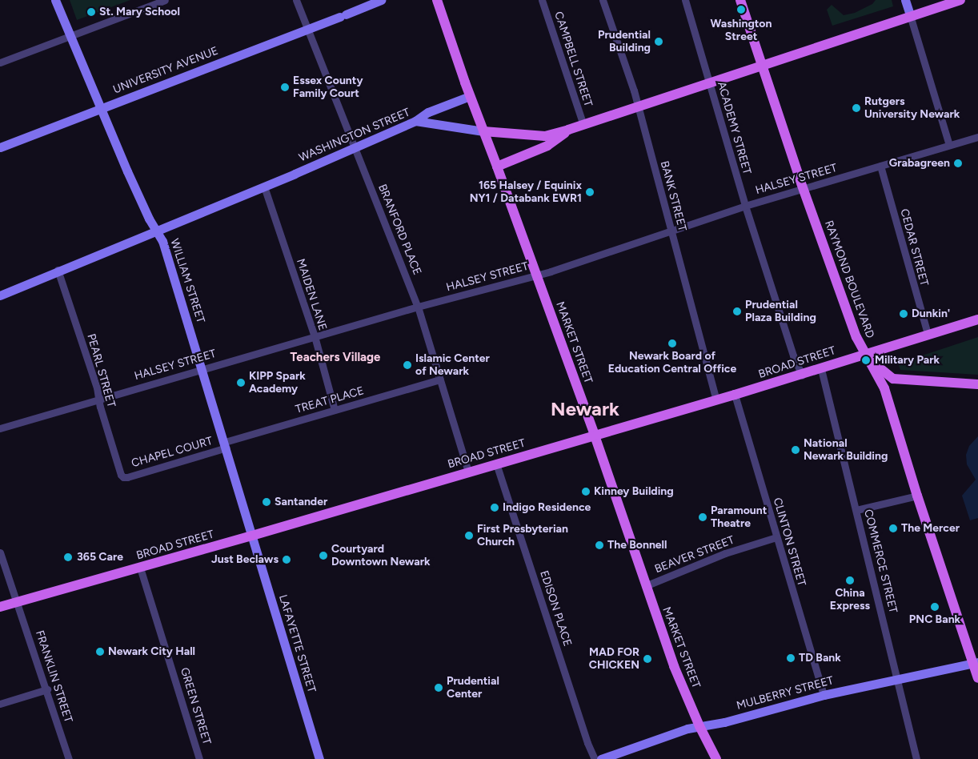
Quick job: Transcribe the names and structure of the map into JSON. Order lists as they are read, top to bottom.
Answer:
{
  "streets": {
    "main road": [
      "WASHINGTON STREET",
      "RAYMOND BOULEVARD",
      "MARKET STREET",
      "BROAD STREET"
    ],
    "street": [
      "CAMPBELL STREET",
      "UNIVERSITY AVENUE",
      "ACADEMY STREET",
      "HALSEY STREET",
      "BANK STREET",
      "BRANFORD PLACE",
      "CEDAR STREET",
      "WILLIAM STREET",
      "MAIDEN LANE",
      "PEARL STREET",
      "TREAT PLACE",
      "CHAPEL COURT",
      "CLINTON STREET",
      "BEAVER STREET",
      "COMMERCE STREET",
      "EDISON PLACE",
      "LAFAYETTE STREET",
      "FRANKLIN STREET",
      "MULBERRY STREET",
      "GREEN STREET"
    ]
  },
  "crossings": [
    ["CAMPBELL STREET", "WASHINGTON STREET"],
    ["UNIVERSITY AVENUE", "BRANFORD PLACE"],
    ["UNIVERSITY AVENUE", "WILLIAM STREET"],
    ["ACADEMY STREET", "WASHINGTON STREET"],
    ["ACADEMY STREET", "HALSEY STREET"],
    ["ACADEMY STREET", "BROAD STREET"],
    ["WASHINGTON STREET", "BANK STREET"],
    ["WASHINGTON STREET", "BRANFORD PLACE"],
    ["WASHINGTON STREET", "RAYMOND BOULEVARD"],
    ["WASHINGTON STREET", "WILLIAM STREET"],
    ["WASHINGTON STREET", "MAIDEN LANE"],
    ["WASHINGTON STREET", "MARKET STREET"],
    ["WASHINGTON STREET", "PEARL STREET"],
    ["HALSEY STREET", "BANK STREET"],
    ["HALSEY STREET", "BRANFORD PLACE"],
    ["HALSEY STREET", "CEDAR STREET"],
    ["HALSEY STREET", "RAYMOND BOULEVARD"],
    ["HALSEY STREET", "WILLIAM STREET"],
    ["HALSEY STREET", "MAIDEN LANE"],
    ["HALSEY STREET", "MARKET STREET"],
    ["HALSEY STREET", "PEARL STREET"],
    ["BANK STREET", "BROAD STREET"],
    ["BRANFORD PLACE", "BROAD STREET"],
    ["BRANFORD PLACE", "TREAT PLACE"],
    ["CEDAR STREET", "BROAD STREET"],
    ["RAYMOND BOULEVARD", "BROAD STREET"],
    ["RAYMOND BOULEVARD", "MULBERRY STREET"],
    ["WILLIAM STREET", "BROAD STREET"],
    ["WILLIAM STREET", "TREAT PLACE"],
    ["WILLIAM STREET", "CHAPEL COURT"],
    ["WILLIAM STREET", "LAFAYETTE STREET"],
    ["MAIDEN LANE", "TREAT PLACE"],
    ["MARKET STREET", "BROAD STREET"],
    ["MARKET STREET", "BEAVER STREET"],
    ["MARKET STREET", "MULBERRY STREET"],
    ["BROAD STREET", "CLINTON STREET"],
    ["BROAD STREET", "COMMERCE STREET"],
    ["BROAD STREET", "EDISON PLACE"],
    ["BROAD STREET", "LAFAYETTE STREET"],
    ["BROAD STREET", "FRANKLIN STREET"],
    ["BROAD STREET", "GREEN STREET"],
    ["PEARL STREET", "CHAPEL COURT"],
    ["TREAT PLACE", "CHAPEL COURT"],
    ["CLINTON STREET", "BEAVER STREET"],
    ["CLINTON STREET", "MULBERRY STREET"],
    ["COMMERCE STREET", "MULBERRY STREET"]
  ],
  "districts": ["Teachers Village", "Newark"],
  "places": [
    "Washington Street",
    "St. Mary School",
    "Prudential Building",
    "Essex County Family Court",
    "Rutgers University Newark",
    "Grabagreen",
    "165 Halsey / Equinix NY1 / Databank EWR1",
    "Prudential Plaza Building",
    "Dunkin'",
    "Newark Board of Education Central Office",
    "Military Park",
    "Islamic Center of Newark",
    "KIPP Spark Academy",
    "National Newark Building",
    "Kinney Building",
    "Santander",
    "Indigo Residence",
    "Paramount Theatre",
    "The Mercer",
    "First Presbyterian Church",
    "The Bonnell",
    "Courtyard Downtown Newark",
    "365 Care",
    "Just Beclaws",
    "China Express",
    "PNC Bank",
    "Newark City Hall",
    "TD Bank",
    "MAD FOR CHICKEN",
    "Prudential Center"
  ]
}
